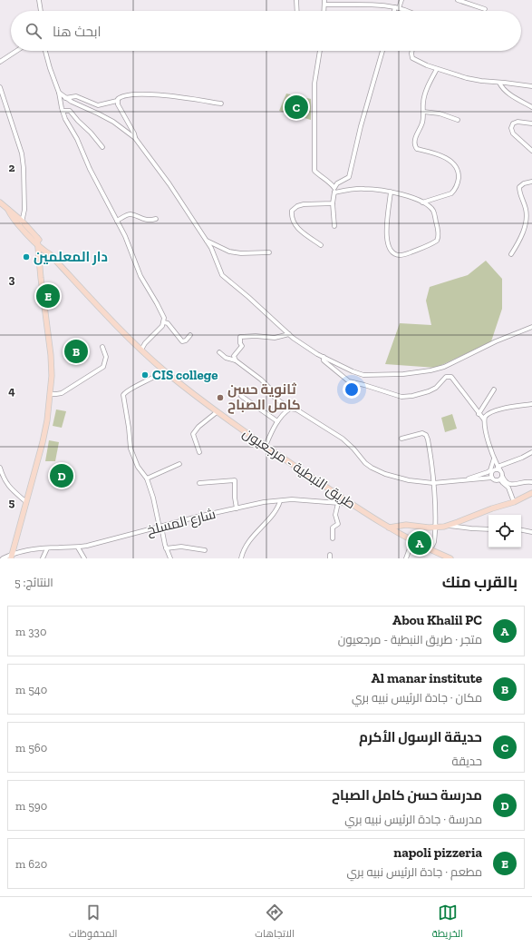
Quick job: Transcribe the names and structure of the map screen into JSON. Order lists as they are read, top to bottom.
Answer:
{
  "streets": {
    "main road": ["طريق النبطية - مرجعيون"],
    "street": ["شارع المسلخ"]
  },
  "crossings": [
    ["طريق النبطية - مرجعيون", "شارع المسلخ"]
  ],
  "places": ["دار المعلمين", "CIS college", "ثانوية حسن كامل الصباح"],
  "page": {
    "search": "ابحث هنا",
    "pins": [
      "C",
      "E",
      "B",
      "D",
      "A"
    ],
    "heading": ["بالقرب منك", "النتائج: 5"],
    "list": [
      {
        "mark": "A",
        "name": "Abou Khalil PC",
        "note": "متجر · طريق النبطية - مرجعيون",
        "value": "330 m"
      },
      {
        "mark": "B",
        "name": "Al manar institute",
        "note": "مكان · جادة الرئيس نبيه بري",
        "value": "540 m"
      },
      {
        "mark": "C",
        "name": "حديقة الرسول الأكرم",
        "note": "حديقة",
        "value": "560 m"
      },
      {
        "mark": "D",
        "name": "مدرسة حسن كامل الصباح",
        "note": "مدرسة · جادة الرئيس نبيه بري",
        "value": "590 m"
      },
      {
        "mark": "E",
        "name": "napoli pizzeria",
        "note": "مطعم · جادة الرئيس نبيه بري",
        "value": "620 m"
      }
    ],
    "nav": ["الخريطة", "الاتجاهات", "المحفوظات"]
  },
  "grid": {
    "rows": [
      "2",
      "3",
      "4",
      "5"
    ]
  }
}
